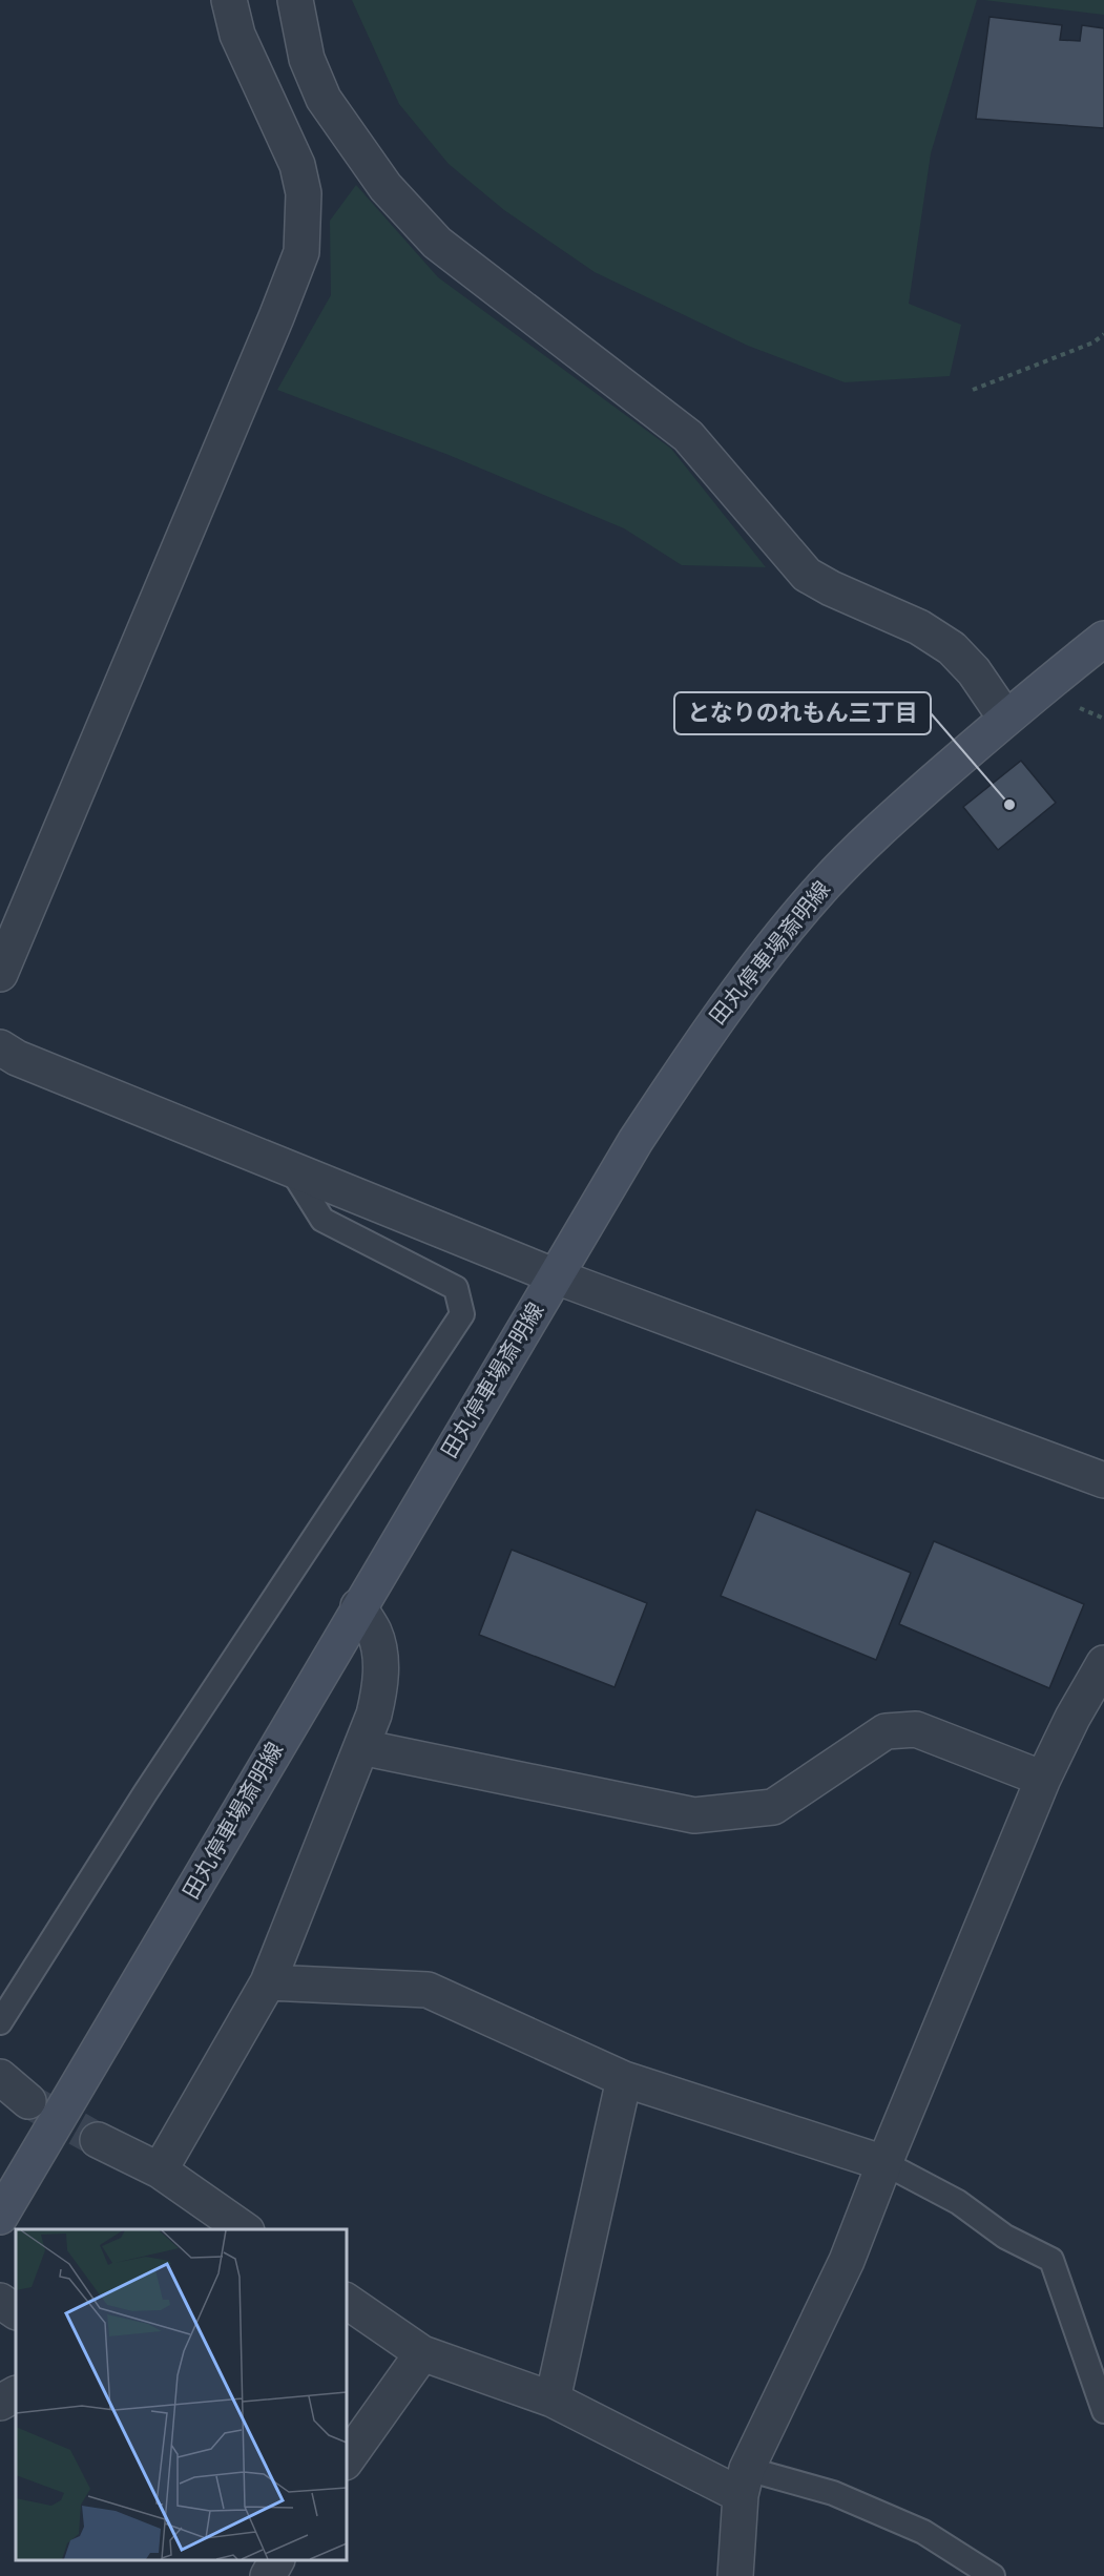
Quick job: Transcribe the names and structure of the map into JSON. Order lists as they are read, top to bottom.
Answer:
{
  "streets": {
    "main road": ["田丸停車場斎明線"]
  },
  "places": ["となりのれもん三丁目"]
}
